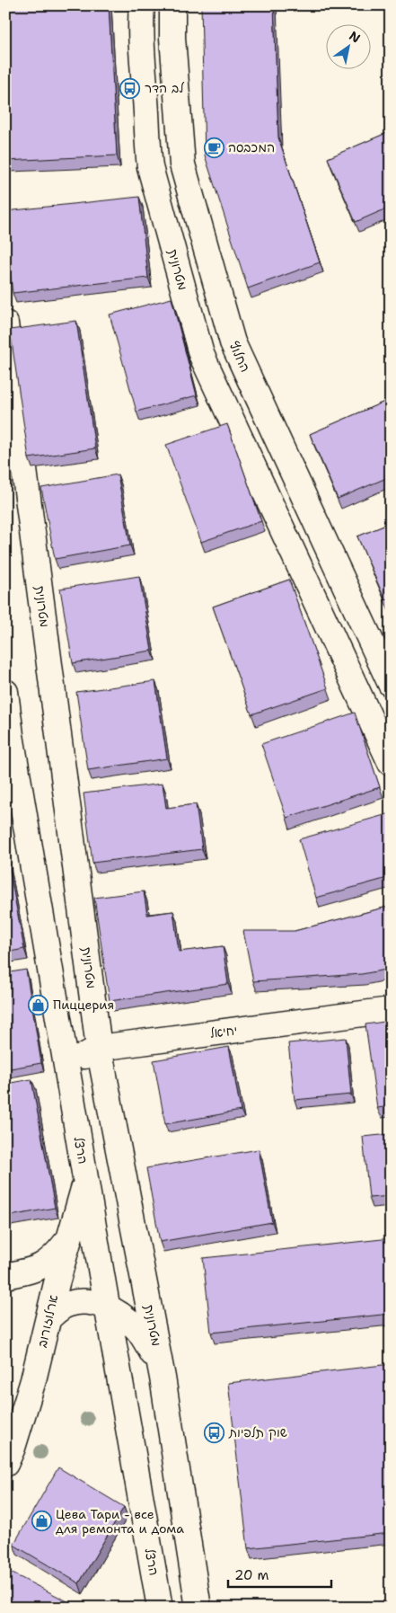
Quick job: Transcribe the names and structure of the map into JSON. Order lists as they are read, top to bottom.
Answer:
{
  "streets": {
    "street": [
      "מטרונית",
      "החלוץ",
      "יחיאל",
      "הרצל",
      "ארלוזורוב"
    ]
  },
  "crossings": [
    ["מטרונית", "יחיאל"],
    ["יחיאל", "הרצל"],
    ["הרצל", "ארלוזורוב"]
  ],
  "places": {
    "bus stop": ["לב הדר", "שוק תלפיות"],
    "cafe": ["המכבסה"],
    "shop": ["Пиццерия", "Цева Тари - все для ремонта и дома"]
  },
  "scale_bar": "20 m",
  "north": "top right"
}
